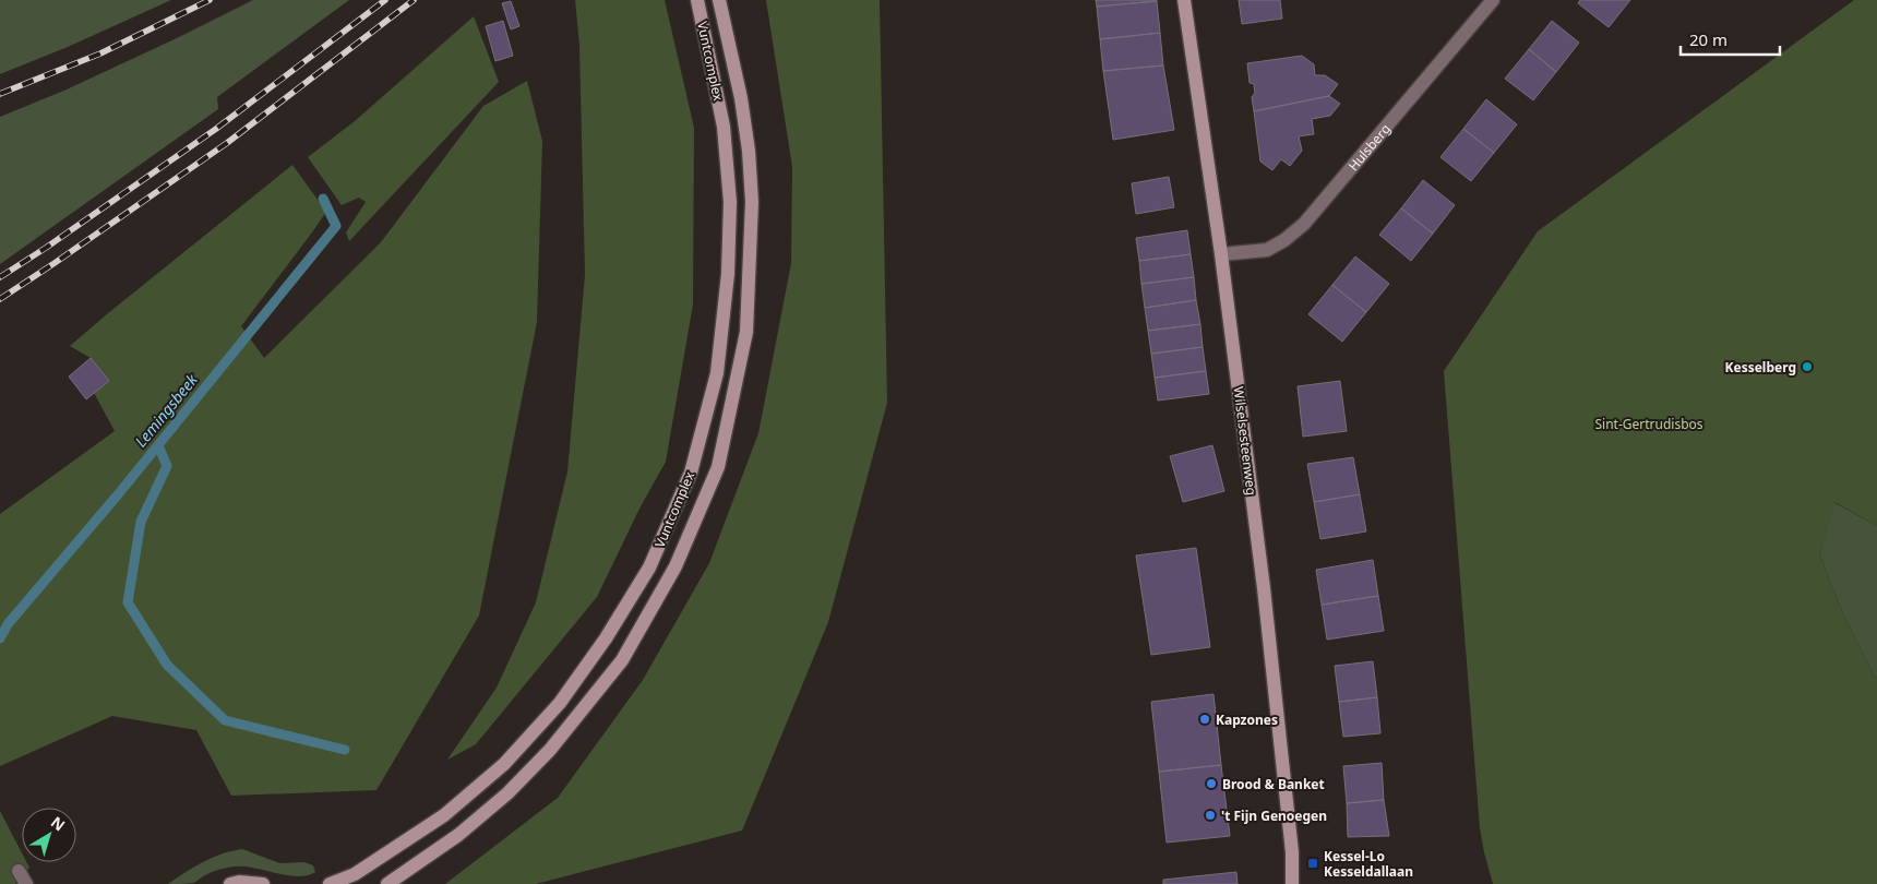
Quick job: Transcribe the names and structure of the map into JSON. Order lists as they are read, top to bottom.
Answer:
{
  "streets": {
    "street": ["Vuntcomplex", "Hulsberg", "Wilselsesteenweg"]
  },
  "crossings": [
    ["Hulsberg", "Wilselsesteenweg"]
  ],
  "water": ["Lemingsbeek"],
  "parks": ["Sint-Gertrudisbos"],
  "places": {
    "other": [
      "Kesselberg",
      "Kapzones",
      "Brood & Banket",
      "'t Fijn Genoegen"
    ],
    "transit": ["Kessel-Lo Kesseldallaan"]
  },
  "scale_bar": "20 m",
  "north": "top right"
}
